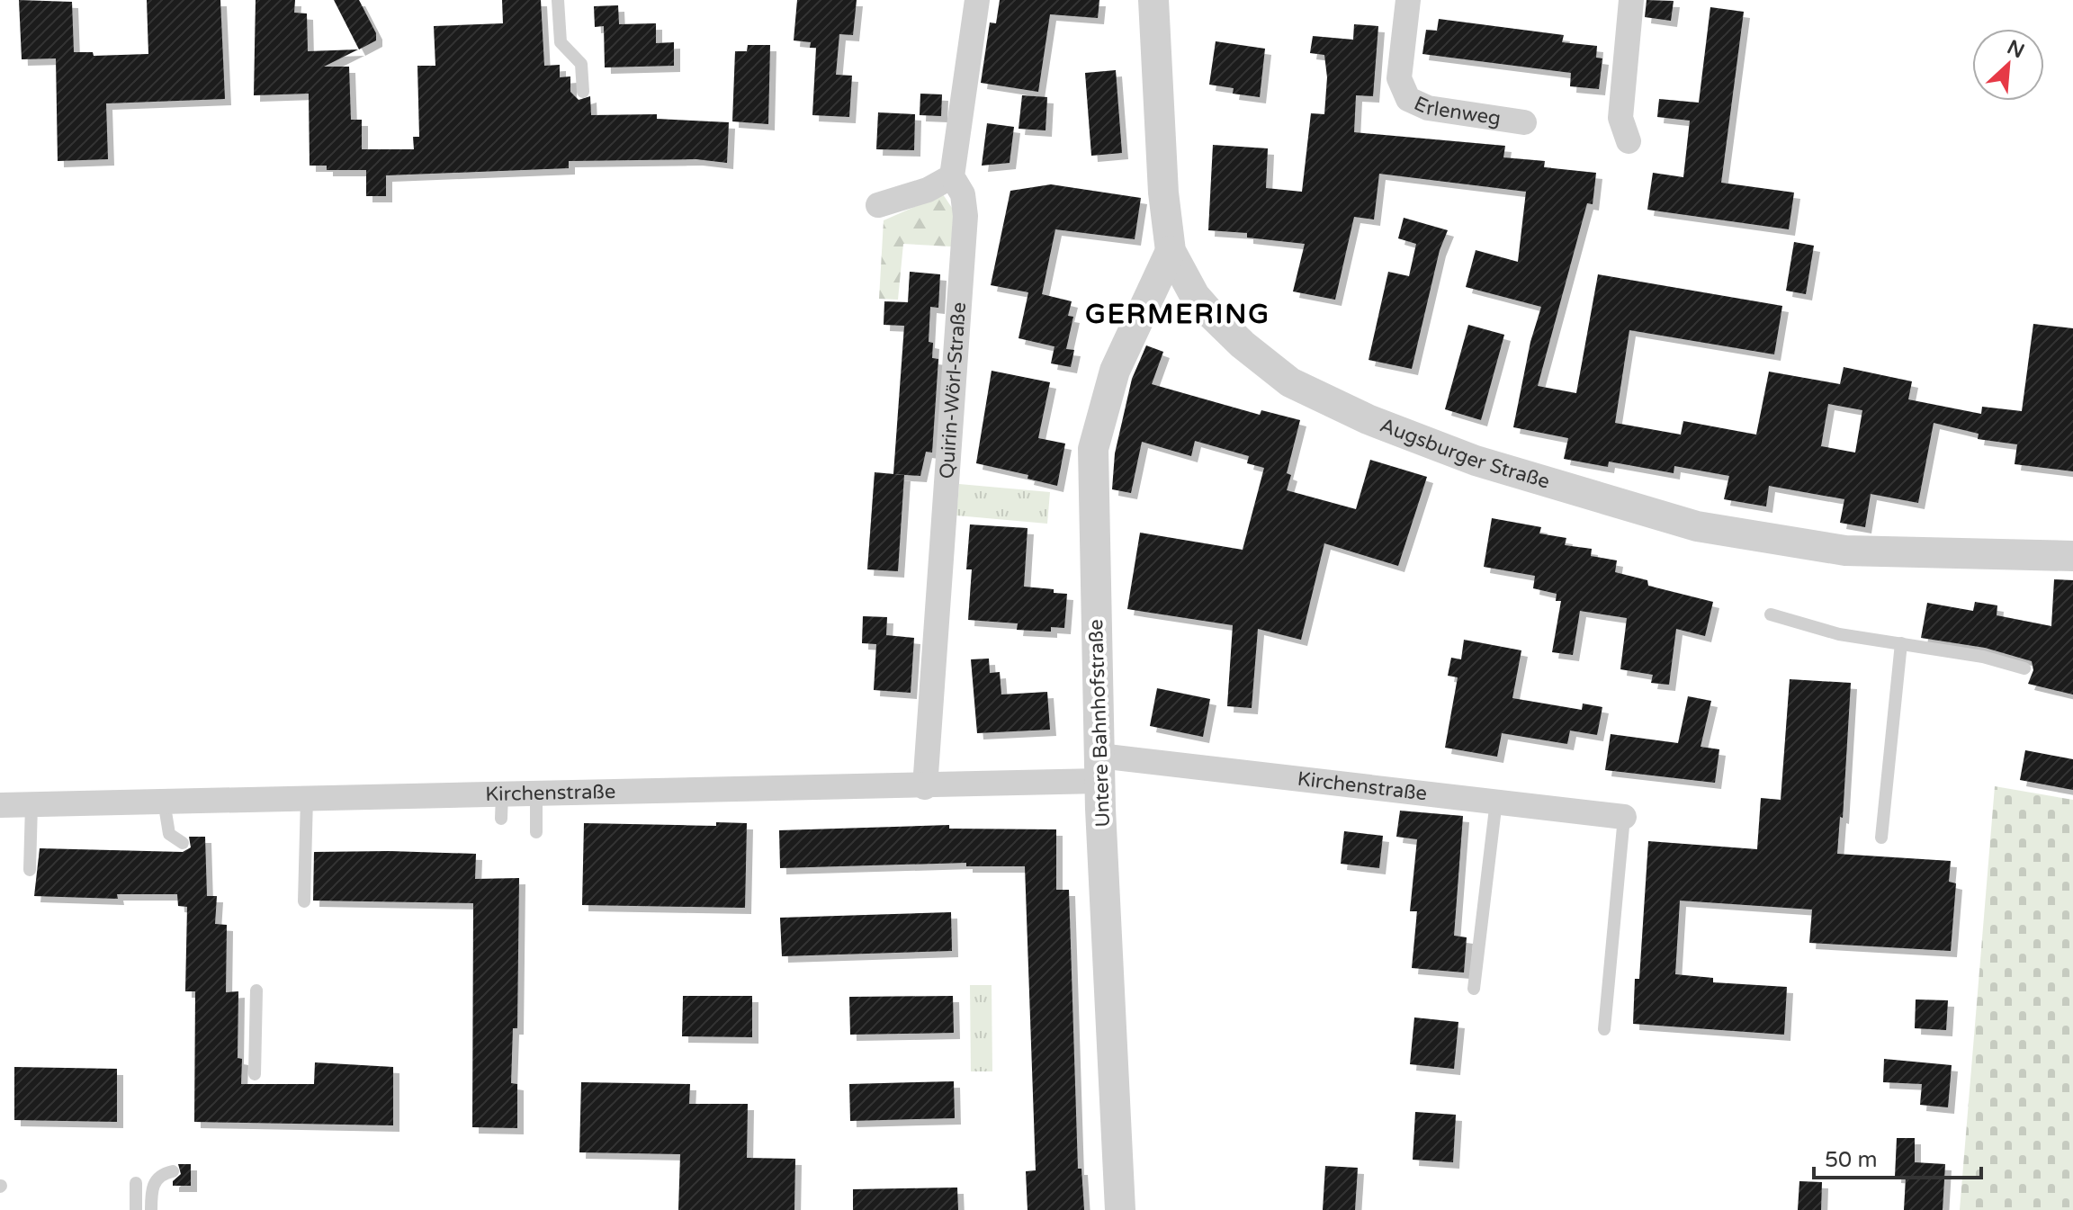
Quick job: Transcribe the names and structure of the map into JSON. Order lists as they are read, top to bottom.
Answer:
{
  "streets": {
    "street": [
      "Erlenweg",
      "Quirin-Wörl-Straße",
      "Augsburger Straße",
      "Untere Bahnhofstraße",
      "Kirchenstraße"
    ]
  },
  "crossings": [
    ["Quirin-Wörl-Straße", "Kirchenstraße"],
    ["Augsburger Straße", "Untere Bahnhofstraße"],
    ["Untere Bahnhofstraße", "Kirchenstraße"]
  ],
  "districts": ["GERMERING"],
  "scale_bar": "50 m",
  "north": "top right"
}
